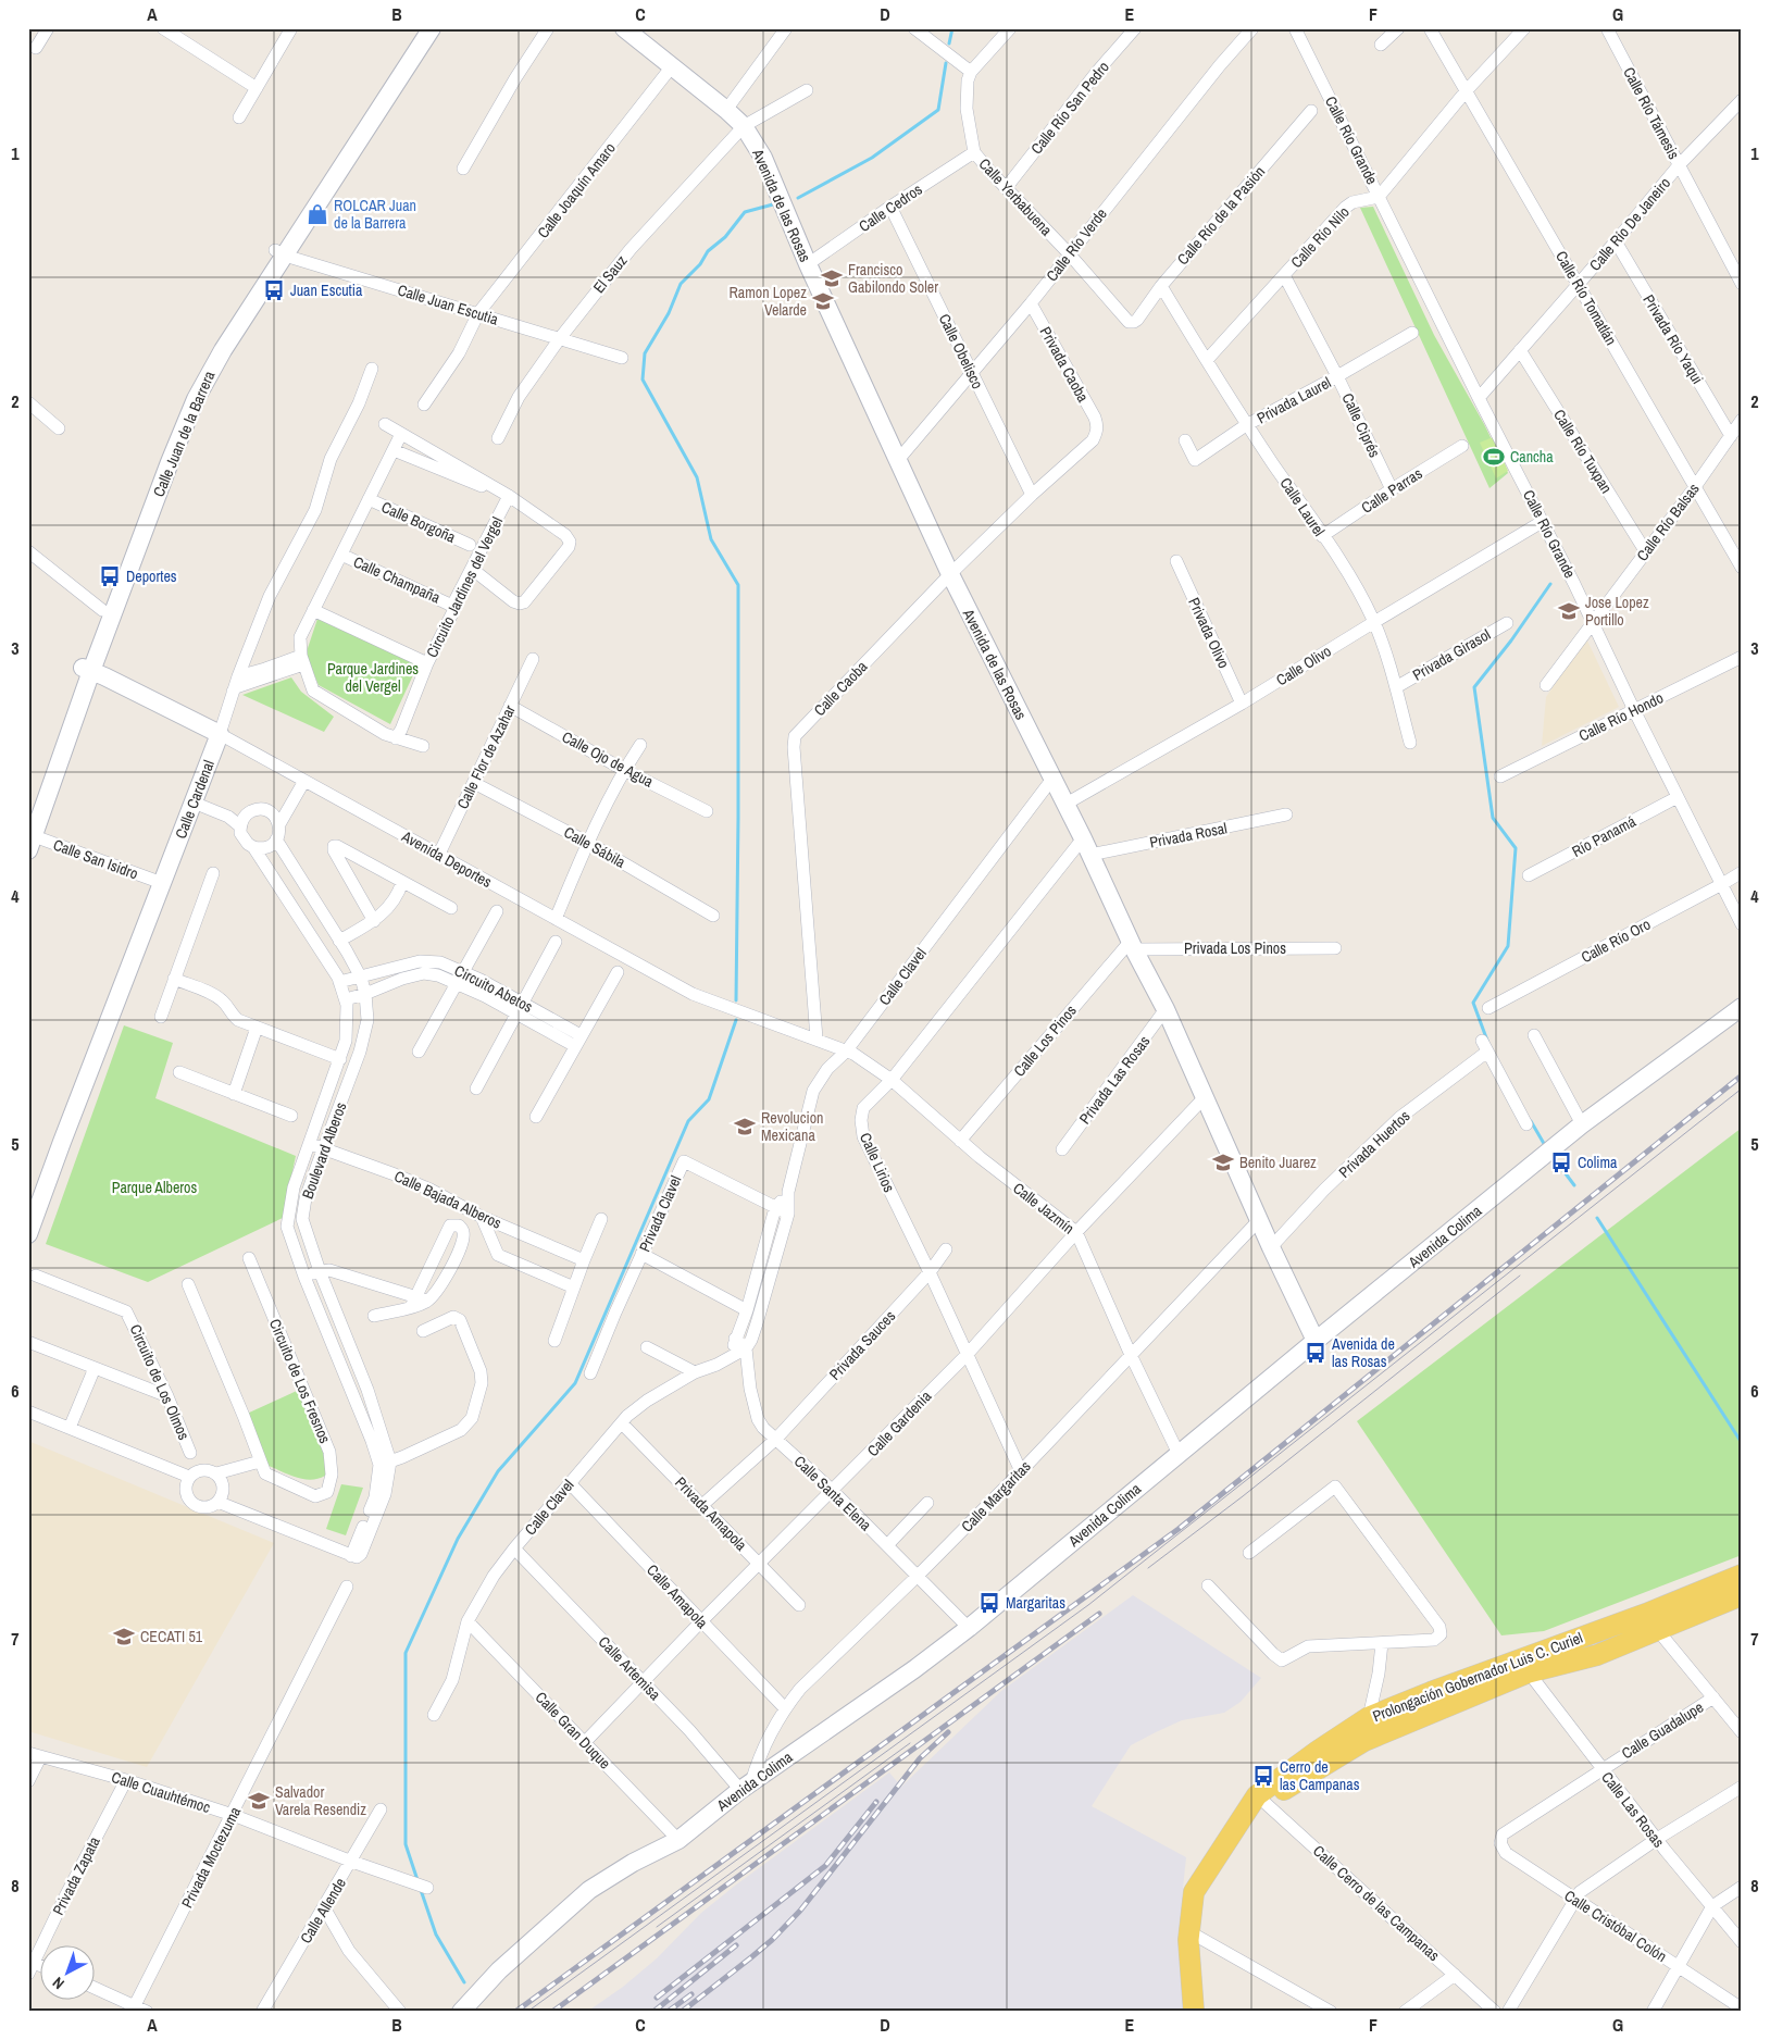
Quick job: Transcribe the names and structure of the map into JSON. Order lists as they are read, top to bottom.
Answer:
{
  "streets": {
    "main road": ["Prolongación Gobernador Luis C. Curiel"],
    "street": [
      "Calle Río San Pedro",
      "Calle Río Támesis",
      "Calle Río Grande",
      "Calle Joaquín Amaro",
      "Calle Yerbabuena",
      "Avenida de las Rosas",
      "Calle Cedros",
      "Calle Río de la Pasión",
      "Calle Río De Janeiro",
      "Calle Río Nilo",
      "Calle Río Verde",
      "El Sauz",
      "Calle Río Tomatlán",
      "Calle Juan Escutia",
      "Privada Río Yaqui",
      "Calle Obelisco",
      "Privada Caoba",
      "Privada Laurel",
      "Calle Ciprés",
      "Calle Juan de la Barrera",
      "Calle Río Tuxpan",
      "Calle Parras",
      "Calle Laurel",
      "Calle Borgoña",
      "Calle Río Balsas",
      "Calle Champaña",
      "Circuito Jardines del Vergel",
      "Privada Olivo",
      "Privada Girasol",
      "Calle Olivo",
      "Calle Caoba",
      "Calle Río Hondo",
      "Calle Flor de Azahar",
      "Calle Ojo de Agua",
      "Calle Cardenal",
      "Privada Rosal",
      "Río Panamá",
      "Calle Sábila",
      "Calle San Isidro",
      "Avenida Deportes",
      "Calle Río Oro",
      "Privada Los Pinos",
      "Calle Clavel",
      "Circuito Abetos",
      "Calle Los Pinos",
      "Privada Las Rosas",
      "Privada Huertos",
      "Boulevard Alberos",
      "Calle Lirios",
      "Calle Bajada Alberos",
      "Calle Jazmín",
      "Privada Clavel",
      "Avenida Colima",
      "Privada Sauces",
      "Circuito de Los Fresnos",
      "Circuito de Los Olmos",
      "Calle Gardenia",
      "Calle Santa Elena",
      "Calle Margaritas",
      "Privada Amapola",
      "Calle Amapola",
      "Calle Artemisa",
      "Calle Gran Duque",
      "Calle Guadalupe",
      "Calle Cuauhtémoc",
      "Calle Las Rosas",
      "Privada Moctezuma",
      "Privada Zapata",
      "Calle Cerro de las Campanas",
      "Calle Allende",
      "Calle Cristóbal Colón"
    ]
  },
  "crossings": [
    ["Calle Río San Pedro", "Calle Yerbabuena"],
    ["Calle Río Támesis", "Calle Río De Janeiro"],
    ["Calle Río Grande", "Calle Río De Janeiro"],
    ["Calle Río Grande", "Calle Río Nilo"],
    ["Calle Río Grande", "Calle Río Balsas"],
    ["Calle Río Grande", "Calle Olivo"],
    ["Calle Río Grande", "Calle Río Hondo"],
    ["Calle Río Grande", "Río Panamá"],
    ["Calle Río Grande", "Calle Río Oro"],
    ["Calle Joaquín Amaro", "Avenida de las Rosas"],
    ["Calle Joaquín Amaro", "Calle Juan Escutia"],
    ["Calle Yerbabuena", "Calle Cedros"],
    ["Calle Yerbabuena", "Calle Río de la Pasión"],
    ["Calle Yerbabuena", "Calle Río Verde"],
    ["Avenida de las Rosas", "Calle Cedros"],
    ["Avenida de las Rosas", "Calle Río Verde"],
    ["Avenida de las Rosas", "El Sauz"],
    ["Avenida de las Rosas", "Calle Olivo"],
    ["Avenida de las Rosas", "Calle Caoba"],
    ["Avenida de las Rosas", "Privada Rosal"],
    ["Avenida de las Rosas", "Privada Los Pinos"],
    ["Avenida de las Rosas", "Calle Clavel"],
    ["Avenida de las Rosas", "Calle Los Pinos"],
    ["Avenida de las Rosas", "Privada Las Rosas"],
    ["Avenida de las Rosas", "Privada Huertos"],
    ["Avenida de las Rosas", "Calle Lirios"],
    ["Avenida de las Rosas", "Avenida Colima"],
    ["Avenida de las Rosas", "Calle Gardenia"],
    ["Avenida de las Rosas", "Calle Margaritas"],
    ["Calle Cedros", "Calle Obelisco"],
    ["Calle Río de la Pasión", "Calle Laurel"],
    ["Calle Río De Janeiro", "Calle Río Tomatlán"],
    ["Calle Río De Janeiro", "Privada Río Yaqui"],
    ["Calle Río De Janeiro", "Calle Río Tuxpan"],
    ["Calle Río Nilo", "Calle Ciprés"],
    ["Calle Río Nilo", "Calle Laurel"],
    ["Calle Río Verde", "Calle Obelisco"],
    ["Calle Río Verde", "Privada Caoba"],
    ["El Sauz", "Calle Juan Escutia"],
    ["Calle Río Tomatlán", "Calle Río Balsas"],
    ["Calle Juan Escutia", "Calle Juan de la Barrera"],
    ["Privada Río Yaqui", "Calle Río Balsas"],
    ["Calle Obelisco", "Calle Caoba"],
    ["Privada Caoba", "Calle Caoba"],
    ["Privada Laurel", "Calle Ciprés"],
    ["Privada Laurel", "Calle Laurel"],
    ["Calle Ciprés", "Calle Parras"],
    ["Calle Juan de la Barrera", "Calle San Isidro"],
    ["Calle Juan de la Barrera", "Avenida Deportes"],
    ["Calle Río Tuxpan", "Calle Río Balsas"],
    ["Calle Parras", "Calle Laurel"],
    ["Calle Laurel", "Privada Girasol"],
    ["Calle Laurel", "Calle Olivo"],
    ["Calle Champaña", "Circuito Jardines del Vergel"],
    ["Privada Olivo", "Calle Olivo"],
    ["Calle Caoba", "Avenida Deportes"],
    ["Calle Caoba", "Calle Jazmín"],
    ["Calle Flor de Azahar", "Calle Ojo de Agua"],
    ["Calle Flor de Azahar", "Calle Sábila"],
    ["Calle Flor de Azahar", "Avenida Deportes"],
    ["Calle Cardenal", "Calle San Isidro"],
    ["Calle Cardenal", "Avenida Deportes"],
    ["Privada Rosal", "Calle Lirios"],
    ["Avenida Deportes", "Calle Jazmín"],
    ["Privada Los Pinos", "Calle Los Pinos"],
    ["Calle Clavel", "Calle Jazmín"],
    ["Calle Clavel", "Privada Clavel"],
    ["Calle Clavel", "Calle Santa Elena"],
    ["Calle Clavel", "Privada Amapola"],
    ["Calle Clavel", "Calle Amapola"],
    ["Calle Clavel", "Calle Artemisa"],
    ["Calle Clavel", "Calle Gran Duque"],
    ["Circuito Abetos", "Boulevard Alberos"],
    ["Calle Los Pinos", "Calle Jazmín"],
    ["Boulevard Alberos", "Calle Bajada Alberos"],
    ["Calle Lirios", "Calle Jazmín"],
    ["Calle Lirios", "Privada Sauces"],
    ["Calle Lirios", "Calle Gardenia"],
    ["Calle Lirios", "Calle Margaritas"],
    ["Calle Jazmín", "Avenida Colima"],
    ["Calle Jazmín", "Calle Gardenia"],
    ["Calle Jazmín", "Calle Margaritas"],
    ["Avenida Colima", "Calle Santa Elena"],
    ["Avenida Colima", "Calle Margaritas"],
    ["Avenida Colima", "Calle Artemisa"],
    ["Avenida Colima", "Calle Gran Duque"],
    ["Privada Sauces", "Calle Santa Elena"],
    ["Privada Sauces", "Privada Amapola"],
    ["Calle Gardenia", "Calle Santa Elena"],
    ["Calle Gardenia", "Privada Amapola"],
    ["Calle Gardenia", "Calle Amapola"],
    ["Calle Gardenia", "Calle Artemisa"],
    ["Calle Gardenia", "Calle Gran Duque"],
    ["Calle Santa Elena", "Calle Margaritas"],
    ["Calle Margaritas", "Calle Amapola"],
    ["Calle Margaritas", "Calle Artemisa"],
    ["Prolongación Gobernador Luis C. Curiel", "Calle Las Rosas"],
    ["Prolongación Gobernador Luis C. Curiel", "Calle Cerro de las Campanas"],
    ["Calle Guadalupe", "Calle Las Rosas"],
    ["Calle Guadalupe", "Calle Cristóbal Colón"],
    ["Calle Cuauhtémoc", "Privada Moctezuma"],
    ["Calle Cuauhtémoc", "Privada Zapata"],
    ["Calle Cuauhtémoc", "Calle Allende"]
  ],
  "parks": ["Parque Jardines del Vergel", "Parque Alberos"],
  "places": {
    "shop": ["ROLCAR Juan de la Barrera"],
    "school or university": [
      "Francisco Gabilondo Soler",
      "Ramon Lopez Velarde",
      "Jose Lopez Portillo",
      "Revolucion Mexicana",
      "Benito Juarez",
      "CECATI 51",
      "Salvador Varela Resendiz"
    ],
    "bus stop": [
      "Juan Escutia",
      "Deportes",
      "Colima",
      "Avenida de las Rosas",
      "Margaritas",
      "Cerro de las Campanas"
    ],
    "sports": ["Cancha"]
  },
  "north": "bottom left",
  "grid": {
    "columns": [
      "A",
      "B",
      "C",
      "D",
      "E",
      "F",
      "G"
    ],
    "rows": [
      "1",
      "2",
      "3",
      "4",
      "5",
      "6",
      "7",
      "8"
    ]
  }
}
